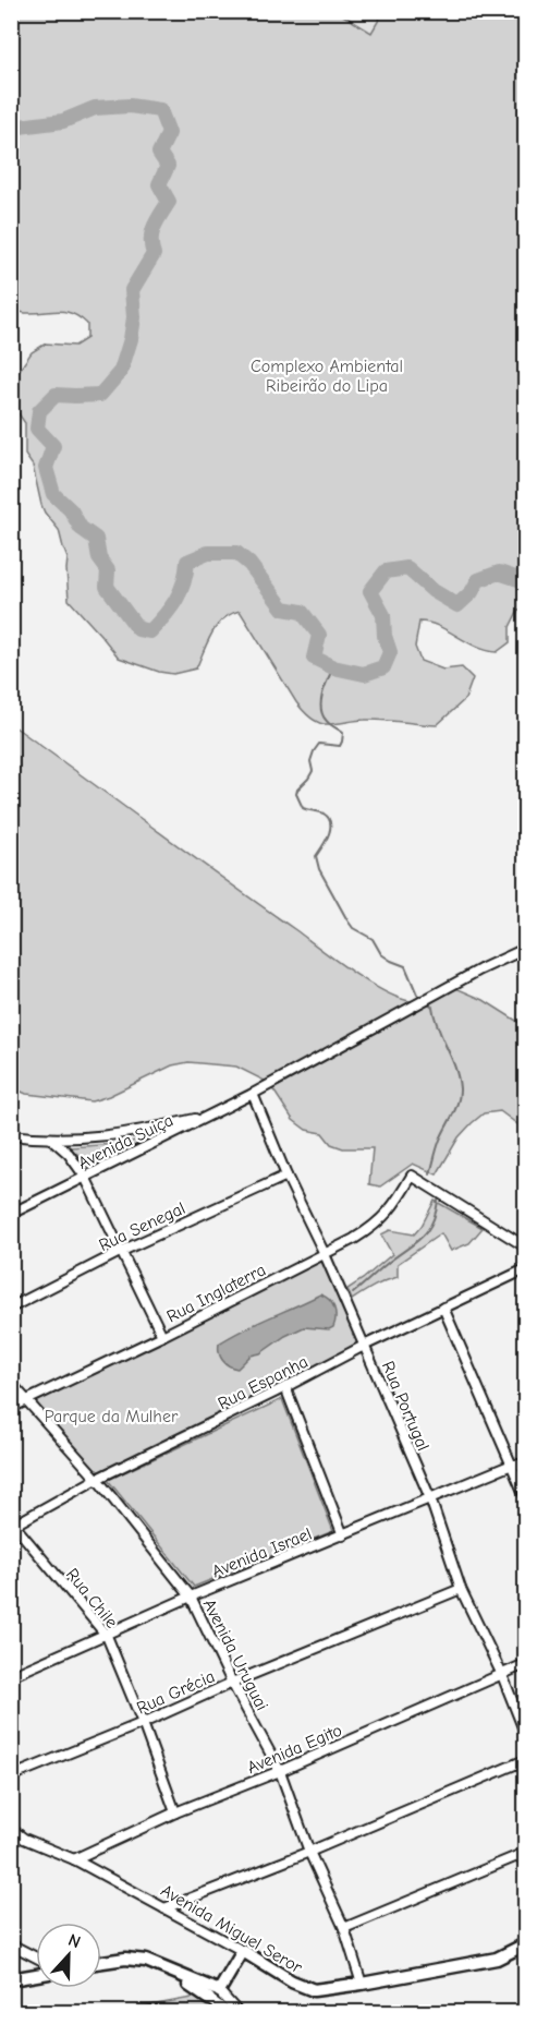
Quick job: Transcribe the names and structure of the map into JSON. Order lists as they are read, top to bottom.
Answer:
{
  "streets": {
    "street": [
      "Avenida Suiça",
      "Rua Senegal",
      "Rua Inglaterra",
      "Rua Espanha",
      "Rua Portugal",
      "Avenida Israel",
      "Rua Chile",
      "Avenida Uruguai",
      "Rua Grécia",
      "Avenida Egito",
      "Avenida Miguel Seror"
    ]
  },
  "crossings": [
    ["Avenida Suiça", "Rua Portugal"],
    ["Rua Senegal", "Rua Portugal"],
    ["Rua Inglaterra", "Rua Portugal"],
    ["Rua Inglaterra", "Avenida Uruguai"],
    ["Rua Espanha", "Rua Portugal"],
    ["Rua Espanha", "Rua Chile"],
    ["Rua Espanha", "Avenida Uruguai"],
    ["Rua Portugal", "Avenida Israel"],
    ["Rua Portugal", "Rua Grécia"],
    ["Rua Portugal", "Avenida Egito"],
    ["Avenida Israel", "Rua Chile"],
    ["Avenida Israel", "Avenida Uruguai"],
    ["Rua Chile", "Rua Grécia"],
    ["Rua Chile", "Avenida Egito"],
    ["Avenida Uruguai", "Rua Grécia"],
    ["Avenida Uruguai", "Avenida Egito"],
    ["Avenida Uruguai", "Avenida Miguel Seror"],
    ["Avenida Egito", "Avenida Miguel Seror"]
  ],
  "parks": ["Complexo Ambiental Ribeirão do Lipa", "Parque da Mulher"],
  "north": "top"
}
